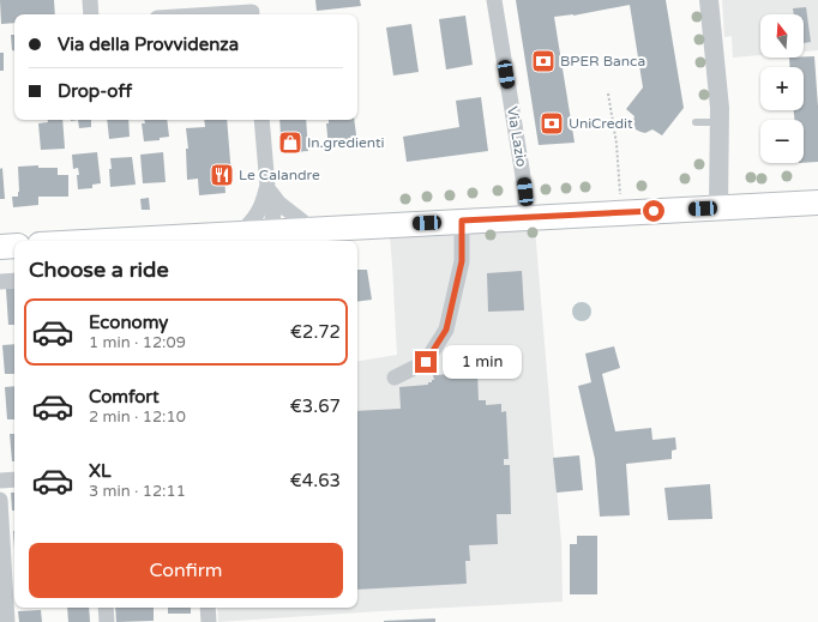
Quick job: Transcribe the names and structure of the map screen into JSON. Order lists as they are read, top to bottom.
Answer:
{
  "streets": {
    "street": ["Via Lazio"]
  },
  "places": {
    "bank": ["BPER Banca", "UniCredit"],
    "shop": ["In.gredienti"],
    "restaurant": ["Le Calandre"]
  },
  "north": "top",
  "page": {
    "map_buttons": ["+", "−"],
    "banner": ["Via della Provvidenza", "Drop-off"],
    "heading": "Choose a ride",
    "list": [
      {
        "name": "Economy",
        "note": "1 min · 12:09",
        "value": "€2.72"
      },
      {
        "name": "Comfort",
        "note": "2 min · 12:10",
        "value": "€3.67"
      },
      {
        "name": "XL",
        "note": "3 min · 12:11",
        "value": "€4.63"
      }
    ],
    "bubble": "1 min",
    "buttons": "Confirm"
  }
}
